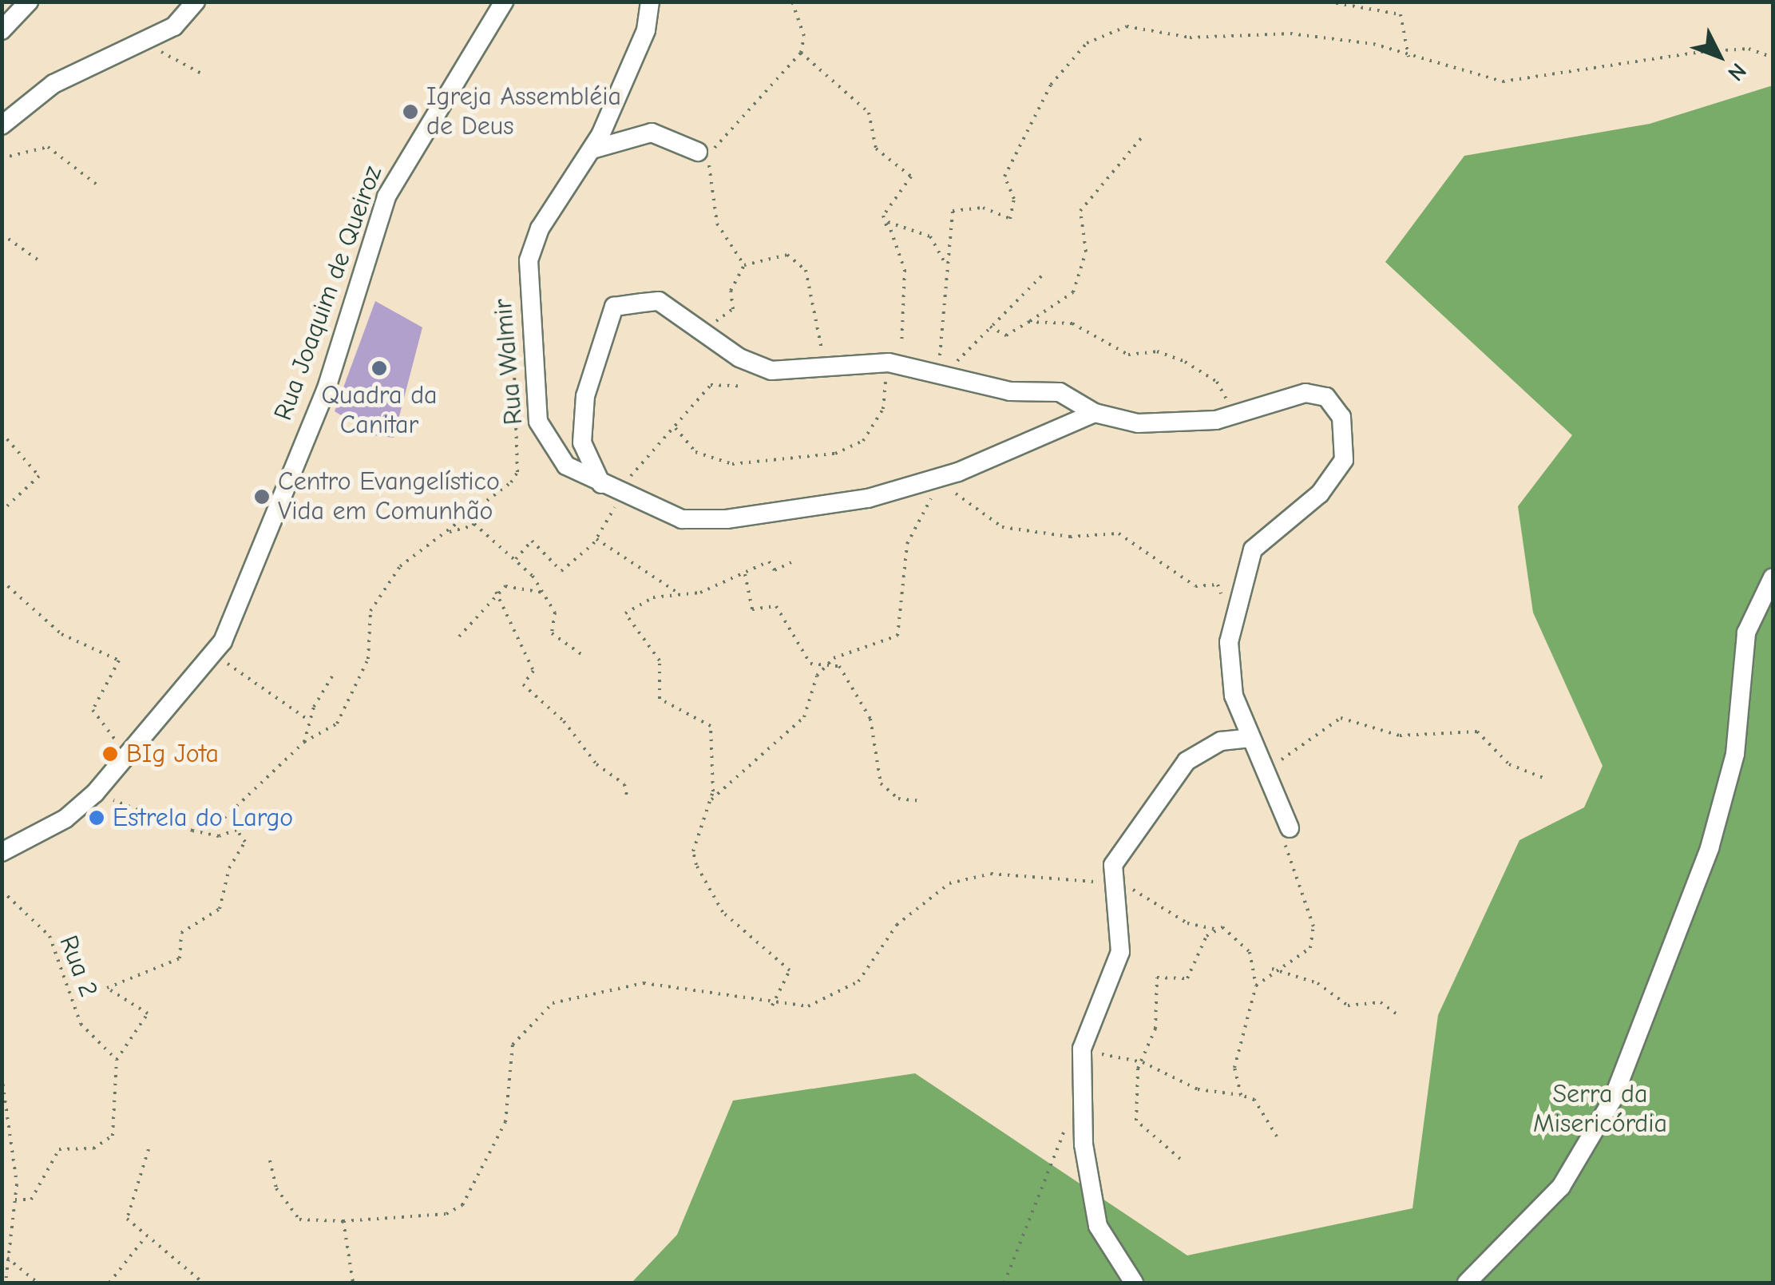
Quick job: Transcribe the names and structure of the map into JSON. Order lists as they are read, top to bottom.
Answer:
{
  "streets": {
    "street": ["Rua Joaquim de Queiroz", "Rua Walmir"],
    "path": ["Rua 2"]
  },
  "parks": ["Serra da Misericórdia"],
  "places": [
    "Igreja Assembléia de Deus",
    "Quadra da Canitar",
    "Centro Evangelístico Vida em Comunhão",
    "BIg Jota",
    "Estrela do Largo"
  ],
  "north": "bottom right"
}
